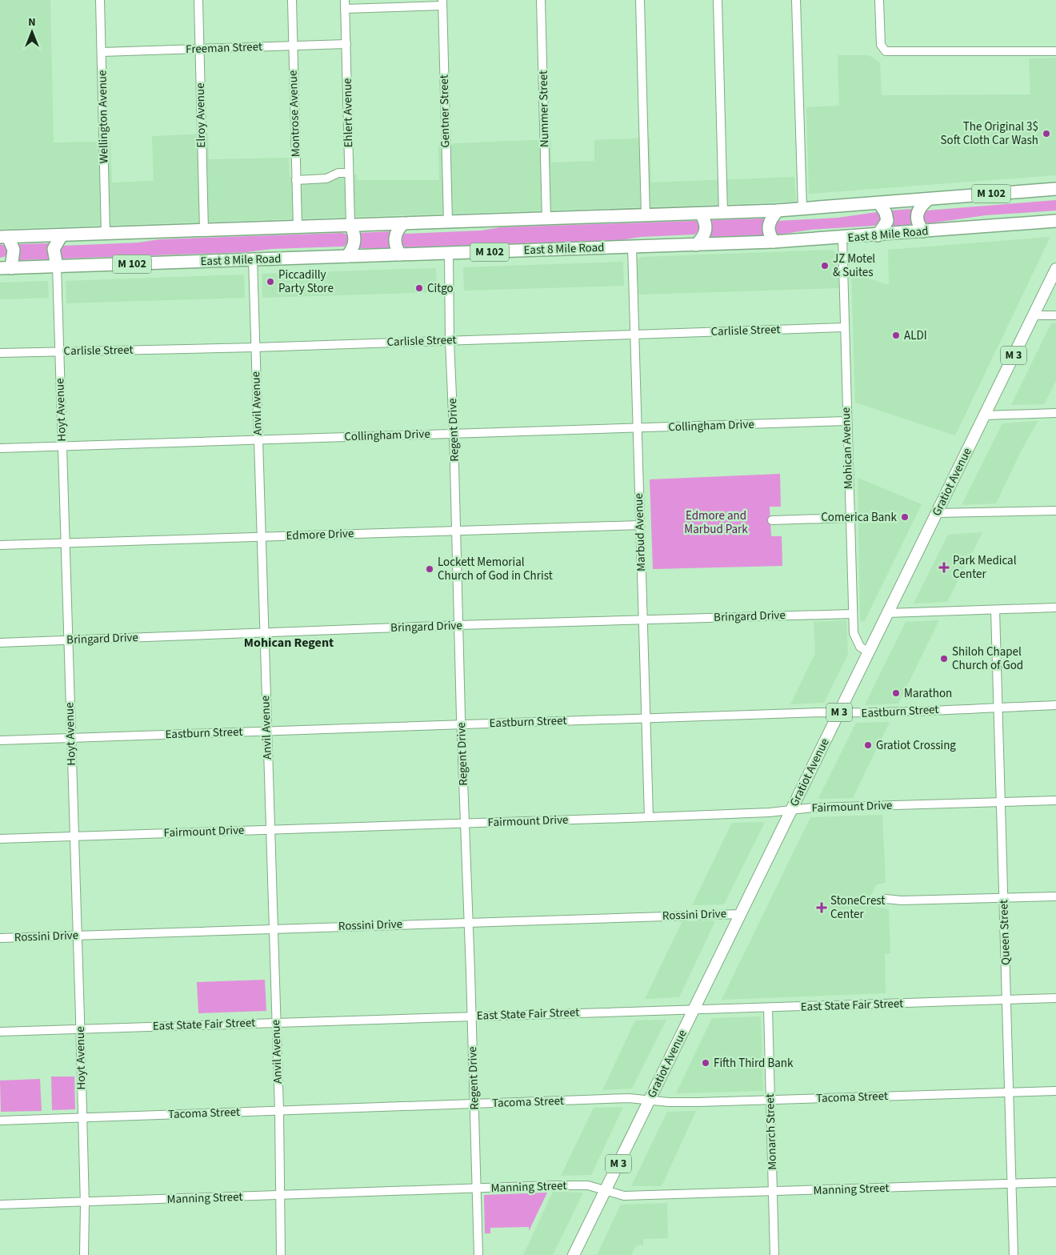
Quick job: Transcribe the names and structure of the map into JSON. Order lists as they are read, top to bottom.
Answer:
{
  "streets": {
    "highway": ["M 102", "East 8 Mile Road"],
    "main road": ["M 3", "Gratiot Avenue"],
    "street": [
      "Freeman Street",
      "Nummer Street",
      "Gentner Street",
      "Ehlert Avenue",
      "Montrose Avenue",
      "Elroy Avenue",
      "Wellington Avenue",
      "Carlisle Street",
      "Anvil Avenue",
      "Hoyt Avenue",
      "Collingham Drive",
      "Regent Drive",
      "Mohican Avenue",
      "Marbud Avenue",
      "Edmore Drive",
      "Bringard Drive",
      "Eastburn Street",
      "Fairmount Drive",
      "Rossini Drive",
      "Queen Street",
      "East State Fair Street",
      "Tacoma Street",
      "Monarch Street",
      "Manning Street"
    ]
  },
  "crossings": [
    ["Freeman Street", "Ehlert Avenue"],
    ["Freeman Street", "Montrose Avenue"],
    ["Freeman Street", "Elroy Avenue"],
    ["Freeman Street", "Wellington Avenue"],
    ["Nummer Street", "M 102"],
    ["Gentner Street", "M 102"],
    ["Ehlert Avenue", "M 102"],
    ["Montrose Avenue", "M 102"],
    ["Elroy Avenue", "M 102"],
    ["Wellington Avenue", "M 102"],
    ["East 8 Mile Road", "Anvil Avenue"],
    ["East 8 Mile Road", "Hoyt Avenue"],
    ["East 8 Mile Road", "Regent Drive"],
    ["East 8 Mile Road", "Mohican Avenue"],
    ["East 8 Mile Road", "Marbud Avenue"],
    ["Carlisle Street", "Anvil Avenue"],
    ["Carlisle Street", "Hoyt Avenue"],
    ["Carlisle Street", "Regent Drive"],
    ["Carlisle Street", "Mohican Avenue"],
    ["Carlisle Street", "Marbud Avenue"],
    ["Anvil Avenue", "Collingham Drive"],
    ["Anvil Avenue", "Edmore Drive"],
    ["Anvil Avenue", "Bringard Drive"],
    ["Anvil Avenue", "Eastburn Street"],
    ["Anvil Avenue", "Fairmount Drive"],
    ["Anvil Avenue", "Rossini Drive"],
    ["Anvil Avenue", "East State Fair Street"],
    ["Anvil Avenue", "Tacoma Street"],
    ["Anvil Avenue", "Manning Street"],
    ["Hoyt Avenue", "Collingham Drive"],
    ["Hoyt Avenue", "Edmore Drive"],
    ["Hoyt Avenue", "Bringard Drive"],
    ["Hoyt Avenue", "Eastburn Street"],
    ["Hoyt Avenue", "Fairmount Drive"],
    ["Hoyt Avenue", "Rossini Drive"],
    ["Hoyt Avenue", "East State Fair Street"],
    ["Hoyt Avenue", "Tacoma Street"],
    ["Hoyt Avenue", "Manning Street"],
    ["Collingham Drive", "Regent Drive"],
    ["Collingham Drive", "Mohican Avenue"],
    ["Collingham Drive", "Marbud Avenue"],
    ["Regent Drive", "Edmore Drive"],
    ["Regent Drive", "Bringard Drive"],
    ["Regent Drive", "Eastburn Street"],
    ["Regent Drive", "Fairmount Drive"],
    ["Regent Drive", "Rossini Drive"],
    ["Regent Drive", "East State Fair Street"],
    ["Regent Drive", "Tacoma Street"],
    ["Regent Drive", "Manning Street"],
    ["Mohican Avenue", "Gratiot Avenue"],
    ["Mohican Avenue", "Bringard Drive"],
    ["Gratiot Avenue", "Eastburn Street"],
    ["Gratiot Avenue", "Fairmount Drive"],
    ["Gratiot Avenue", "Rossini Drive"],
    ["Gratiot Avenue", "East State Fair Street"],
    ["Gratiot Avenue", "Tacoma Street"],
    ["Gratiot Avenue", "Manning Street"],
    ["Marbud Avenue", "Edmore Drive"],
    ["Marbud Avenue", "Bringard Drive"],
    ["Marbud Avenue", "Eastburn Street"],
    ["Marbud Avenue", "Fairmount Drive"],
    ["Eastburn Street", "Queen Street"],
    ["Fairmount Drive", "Queen Street"],
    ["Queen Street", "East State Fair Street"],
    ["Queen Street", "Tacoma Street"],
    ["Queen Street", "Manning Street"],
    ["East State Fair Street", "Monarch Street"],
    ["Tacoma Street", "Monarch Street"],
    ["Monarch Street", "Manning Street"]
  ],
  "districts": ["Mohican Regent"],
  "parks": ["Edmore and Marbud Park"],
  "places": {
    "other": [
      "The Original 3$ Soft Cloth Car Wash",
      "JZ Motel & Suites",
      "Piccadilly Party Store",
      "Citgo",
      "ALDI",
      "Comerica Bank",
      "Lockett Memorial Church of God in Christ",
      "Shiloh Chapel Church of God",
      "Marathon",
      "Gratiot Crossing",
      "Fifth Third Bank"
    ],
    "health": ["Park Medical Center", "StoneCrest Center"]
  },
  "north": "top"
}
